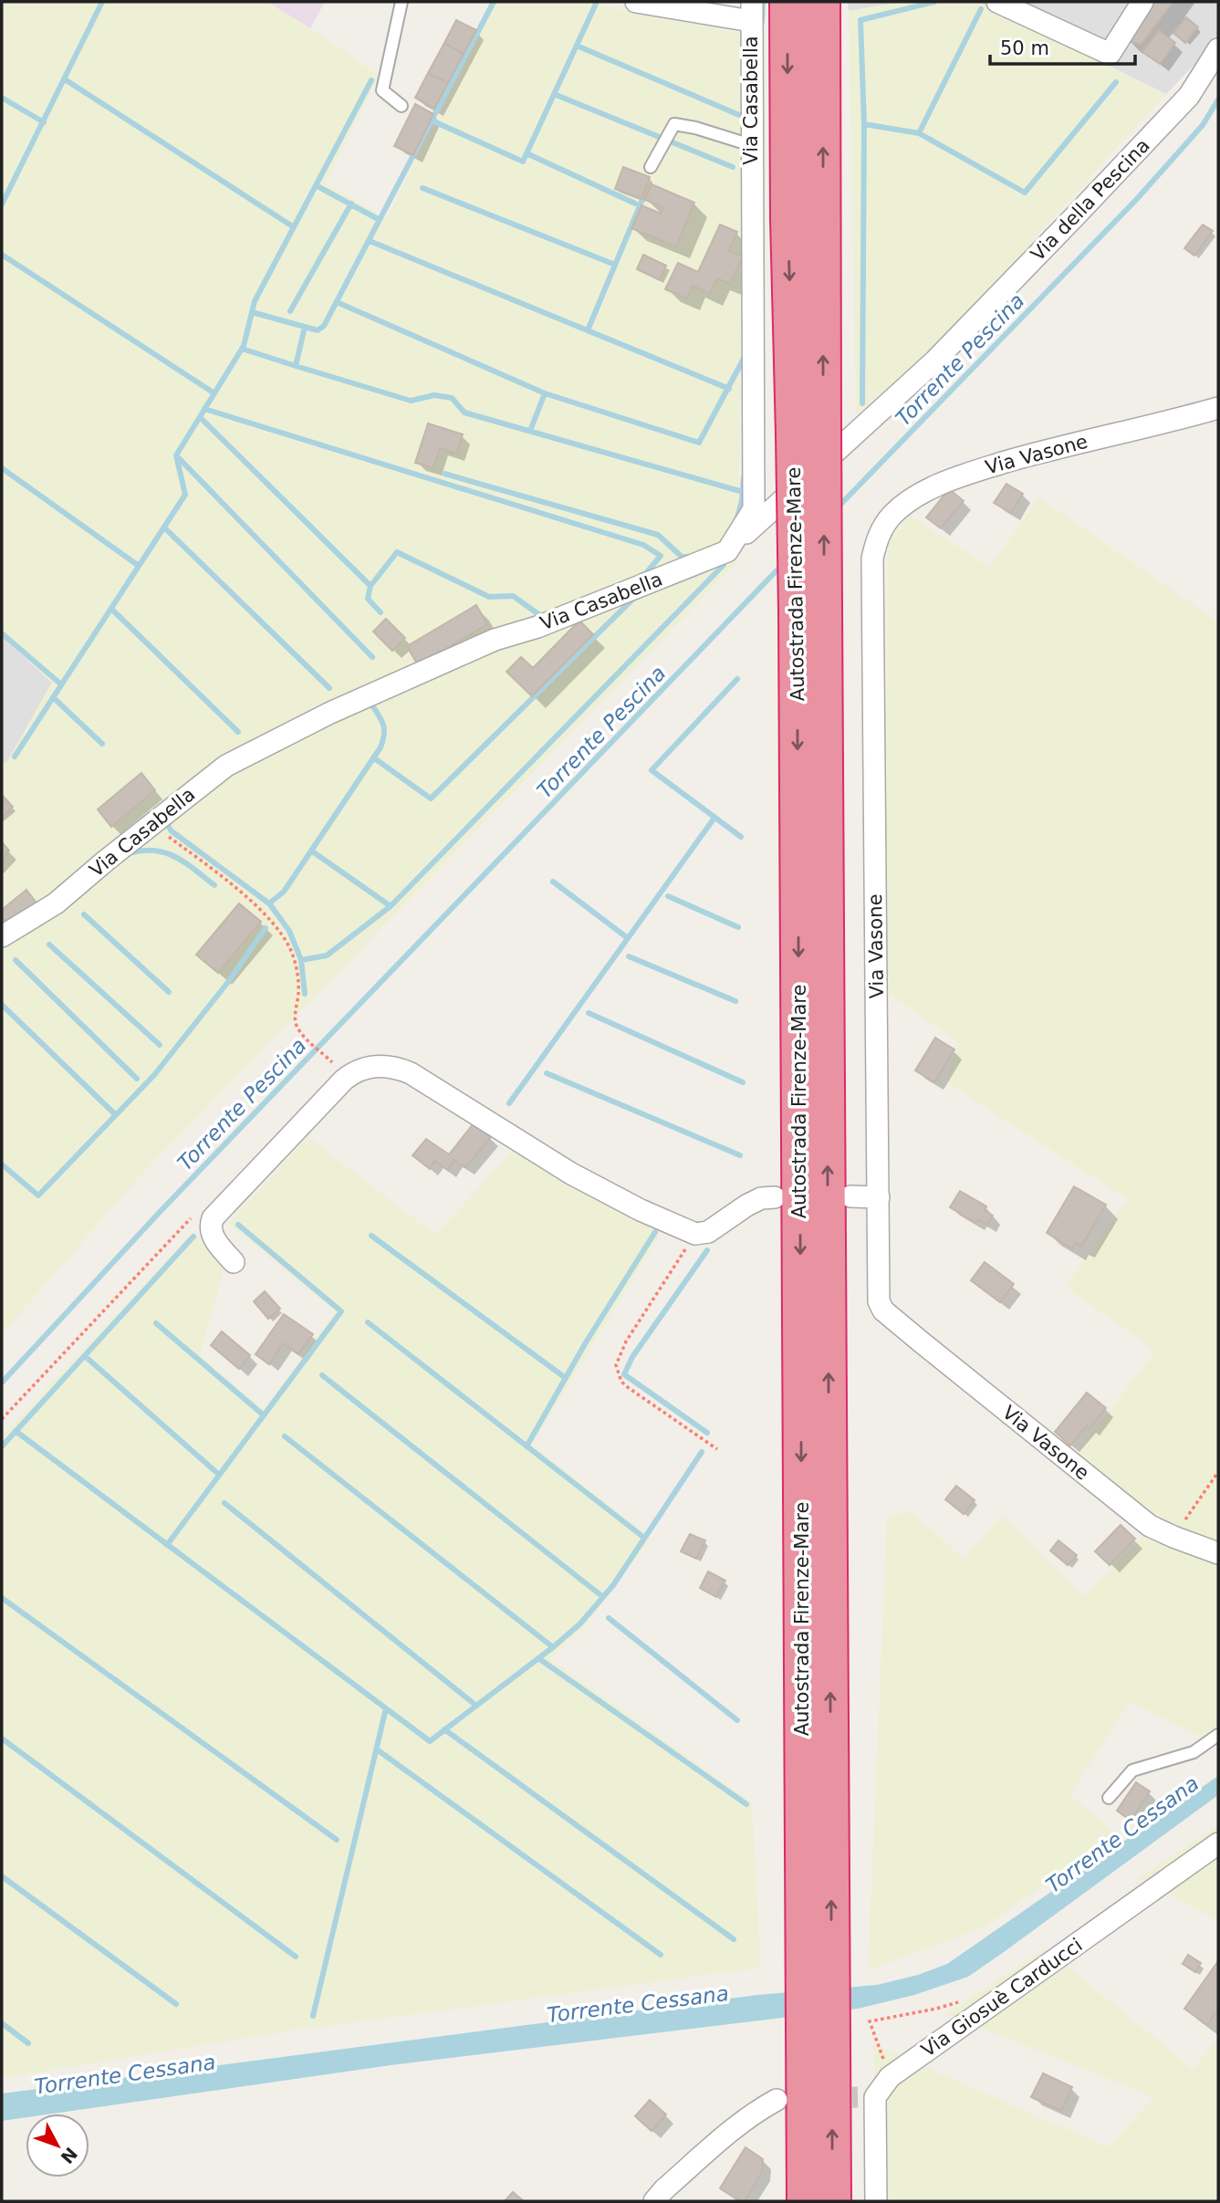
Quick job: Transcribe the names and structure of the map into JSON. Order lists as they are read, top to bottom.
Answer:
{
  "streets": {
    "highway": ["Autostrada Firenze-Mare"],
    "street": [
      "Via Casabella",
      "Via della Pescina",
      "Via Vasone",
      "Via Giosuè Carducci"
    ]
  },
  "crossings": [
    ["Via Casabella", "Via della Pescina"]
  ],
  "water": ["Torrente Pescina", "Torrente Cessana"],
  "scale_bar": "50 m",
  "north": "bottom right"
}
